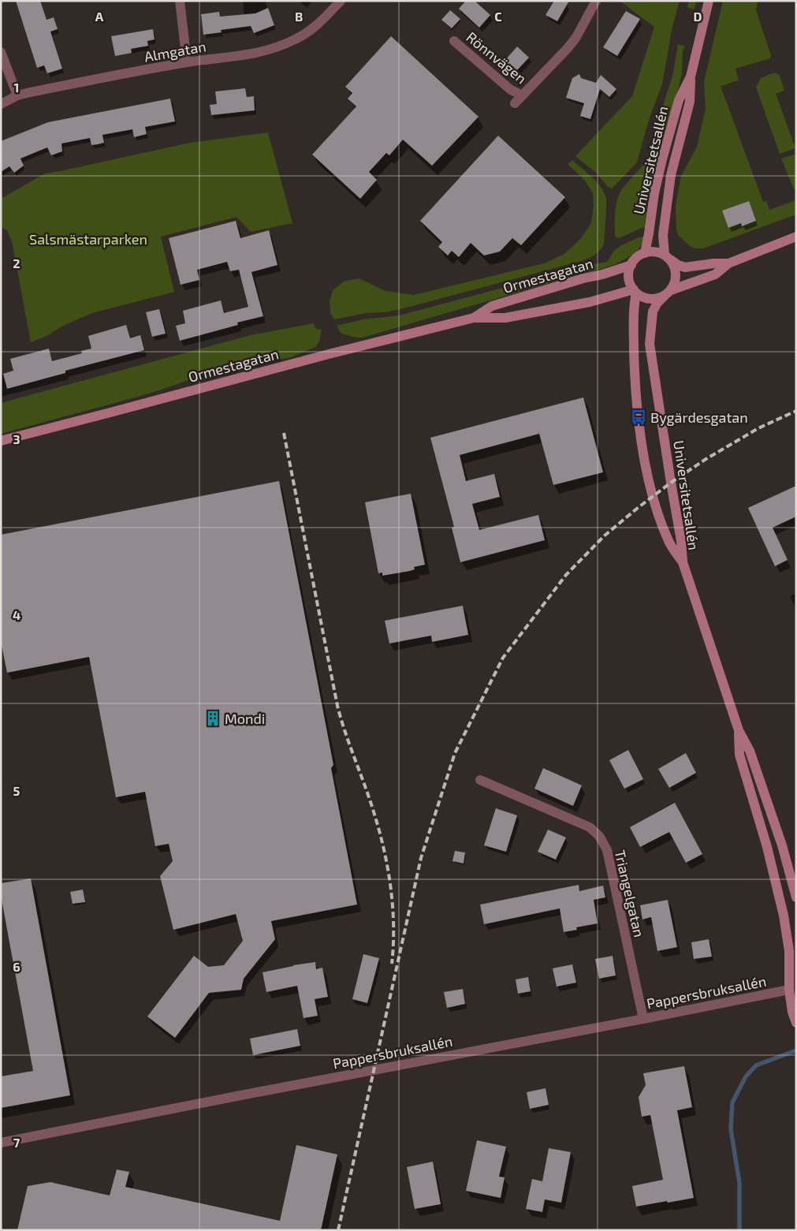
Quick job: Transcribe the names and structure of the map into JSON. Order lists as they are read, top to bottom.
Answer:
{
  "streets": {
    "street": [
      "Almgatan",
      "Rönnvägen",
      "Universitetsallén",
      "Ormestagatan",
      "Triangelgatan",
      "Pappersbruksallén"
    ]
  },
  "crossings": [
    ["Universitetsallén", "Ormestagatan"],
    ["Universitetsallén", "Pappersbruksallén"],
    ["Triangelgatan", "Pappersbruksallén"]
  ],
  "parks": ["Salsmästarparken"],
  "places": {
    "bus stop": ["Bygärdesgatan"],
    "building": ["Mondi"]
  },
  "grid": {
    "columns": [
      "A",
      "B",
      "C",
      "D"
    ],
    "rows": [
      "1",
      "2",
      "3",
      "4",
      "5",
      "6",
      "7"
    ]
  }
}
